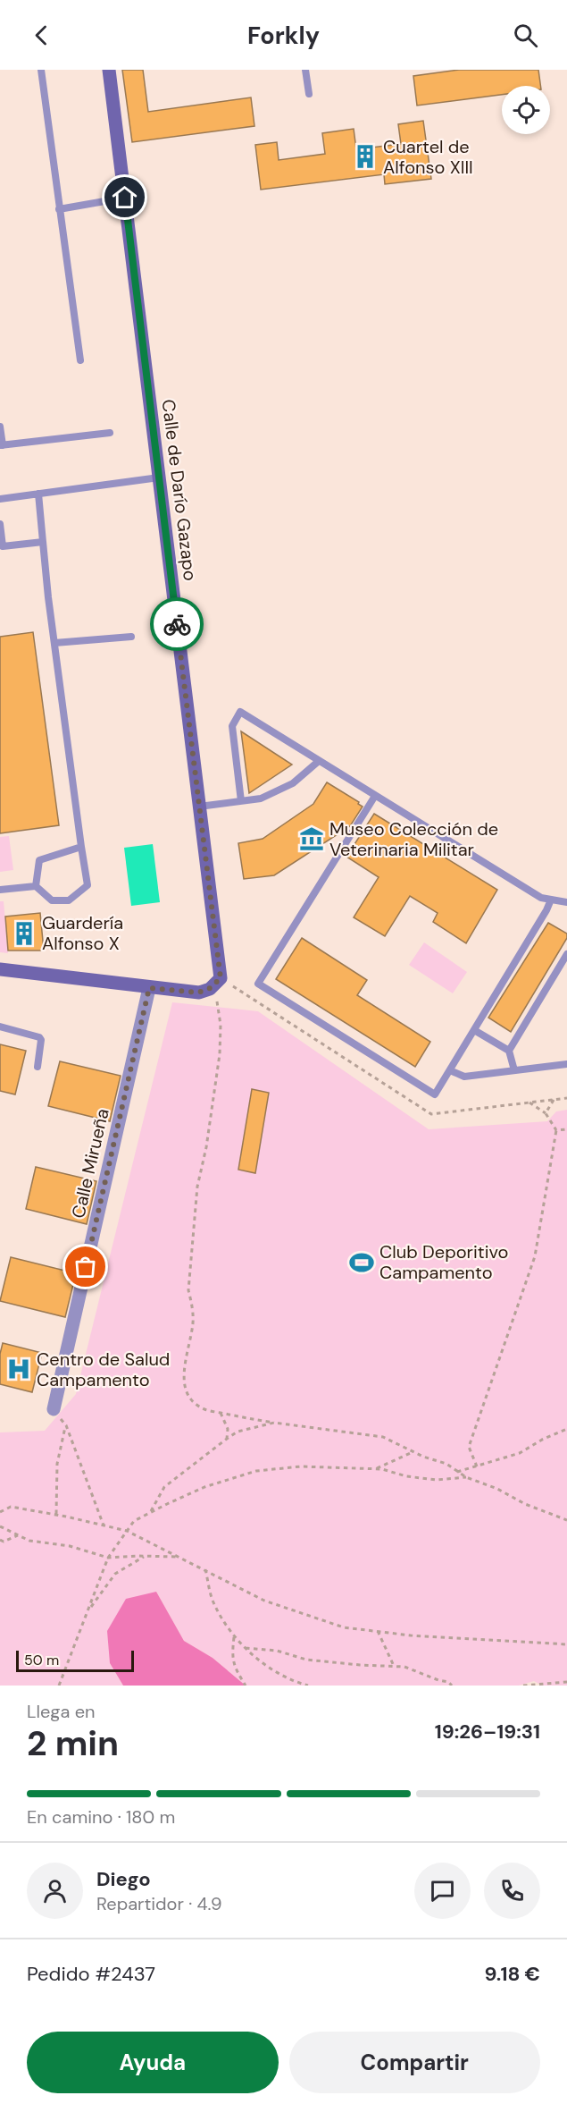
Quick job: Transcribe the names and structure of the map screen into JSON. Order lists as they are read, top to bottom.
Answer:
{
  "streets": {
    "street": ["Calle de Darío Gazapo", "Calle Mirueña"]
  },
  "crossings": [
    ["Calle de Darío Gazapo", "Calle Mirueña"]
  ],
  "places": {
    "building": ["Cuartel de Alfonso XIII", "Guardería Alfonso X"],
    "museum": ["Museo Colección de Veterinaria Militar"],
    "sports": ["Club Deporitivo Campamento"],
    "hospital": ["Centro de Salud Campamento"]
  },
  "scale_bar": "50 m",
  "page": {
    "header": "Forkly",
    "scale": "50 m",
    "heading": ["2 min", "Llega en", "19:26–19:31"],
    "panel": [
      "Diego",
      "Repartidor · 4.9",
      "Pedido #2437",
      "9.18 €"
    ],
    "bar": "En camino · 180 m",
    "buttons": ["Ayuda", "Compartir"]
  }
}
